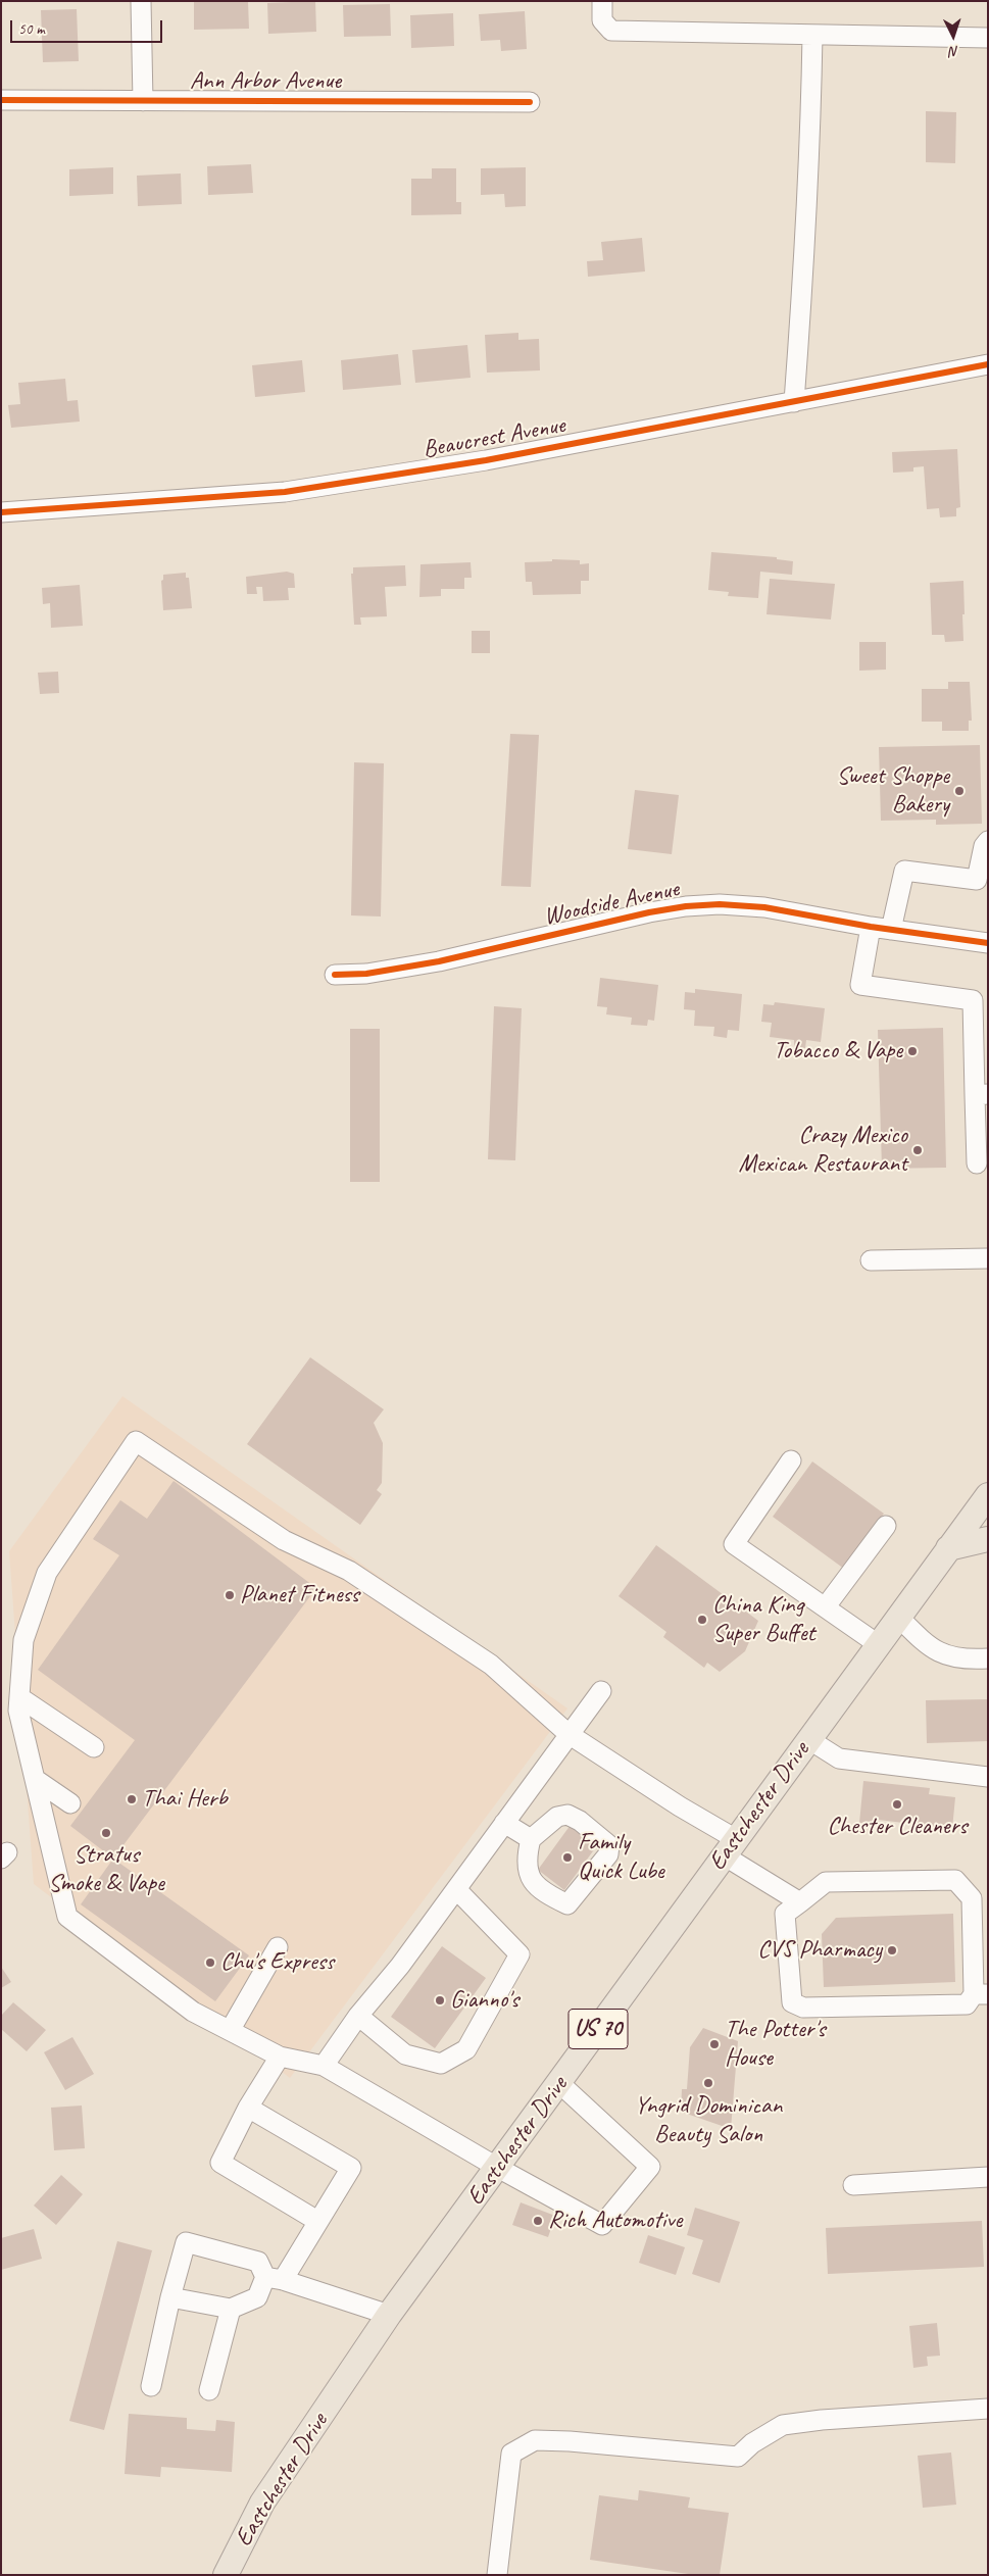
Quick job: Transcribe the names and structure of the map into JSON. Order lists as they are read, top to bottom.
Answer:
{
  "streets": {
    "main road": ["Eastchester Drive", "US 70"],
    "street": ["Ann Arbor Avenue", "Beaucrest Avenue", "Woodside Avenue"]
  },
  "places": [
    "Sweet Shoppe Bakery",
    "Tobacco & Vape",
    "Crazy Mexico Mexican Restaurant",
    "Planet Fitness",
    "China King Super Buffet",
    "Thai Herb",
    "Chester Cleaners",
    "Stratus Smoke & Vape",
    "Family Quick Lube",
    "CVS Pharmacy",
    "Chu's Express",
    "Gianno's",
    "The Potter's House",
    "Yngrid Dominican Beauty Salon",
    "Rich Automotive"
  ],
  "scale_bar": "50 m",
  "north": "bottom"
}
